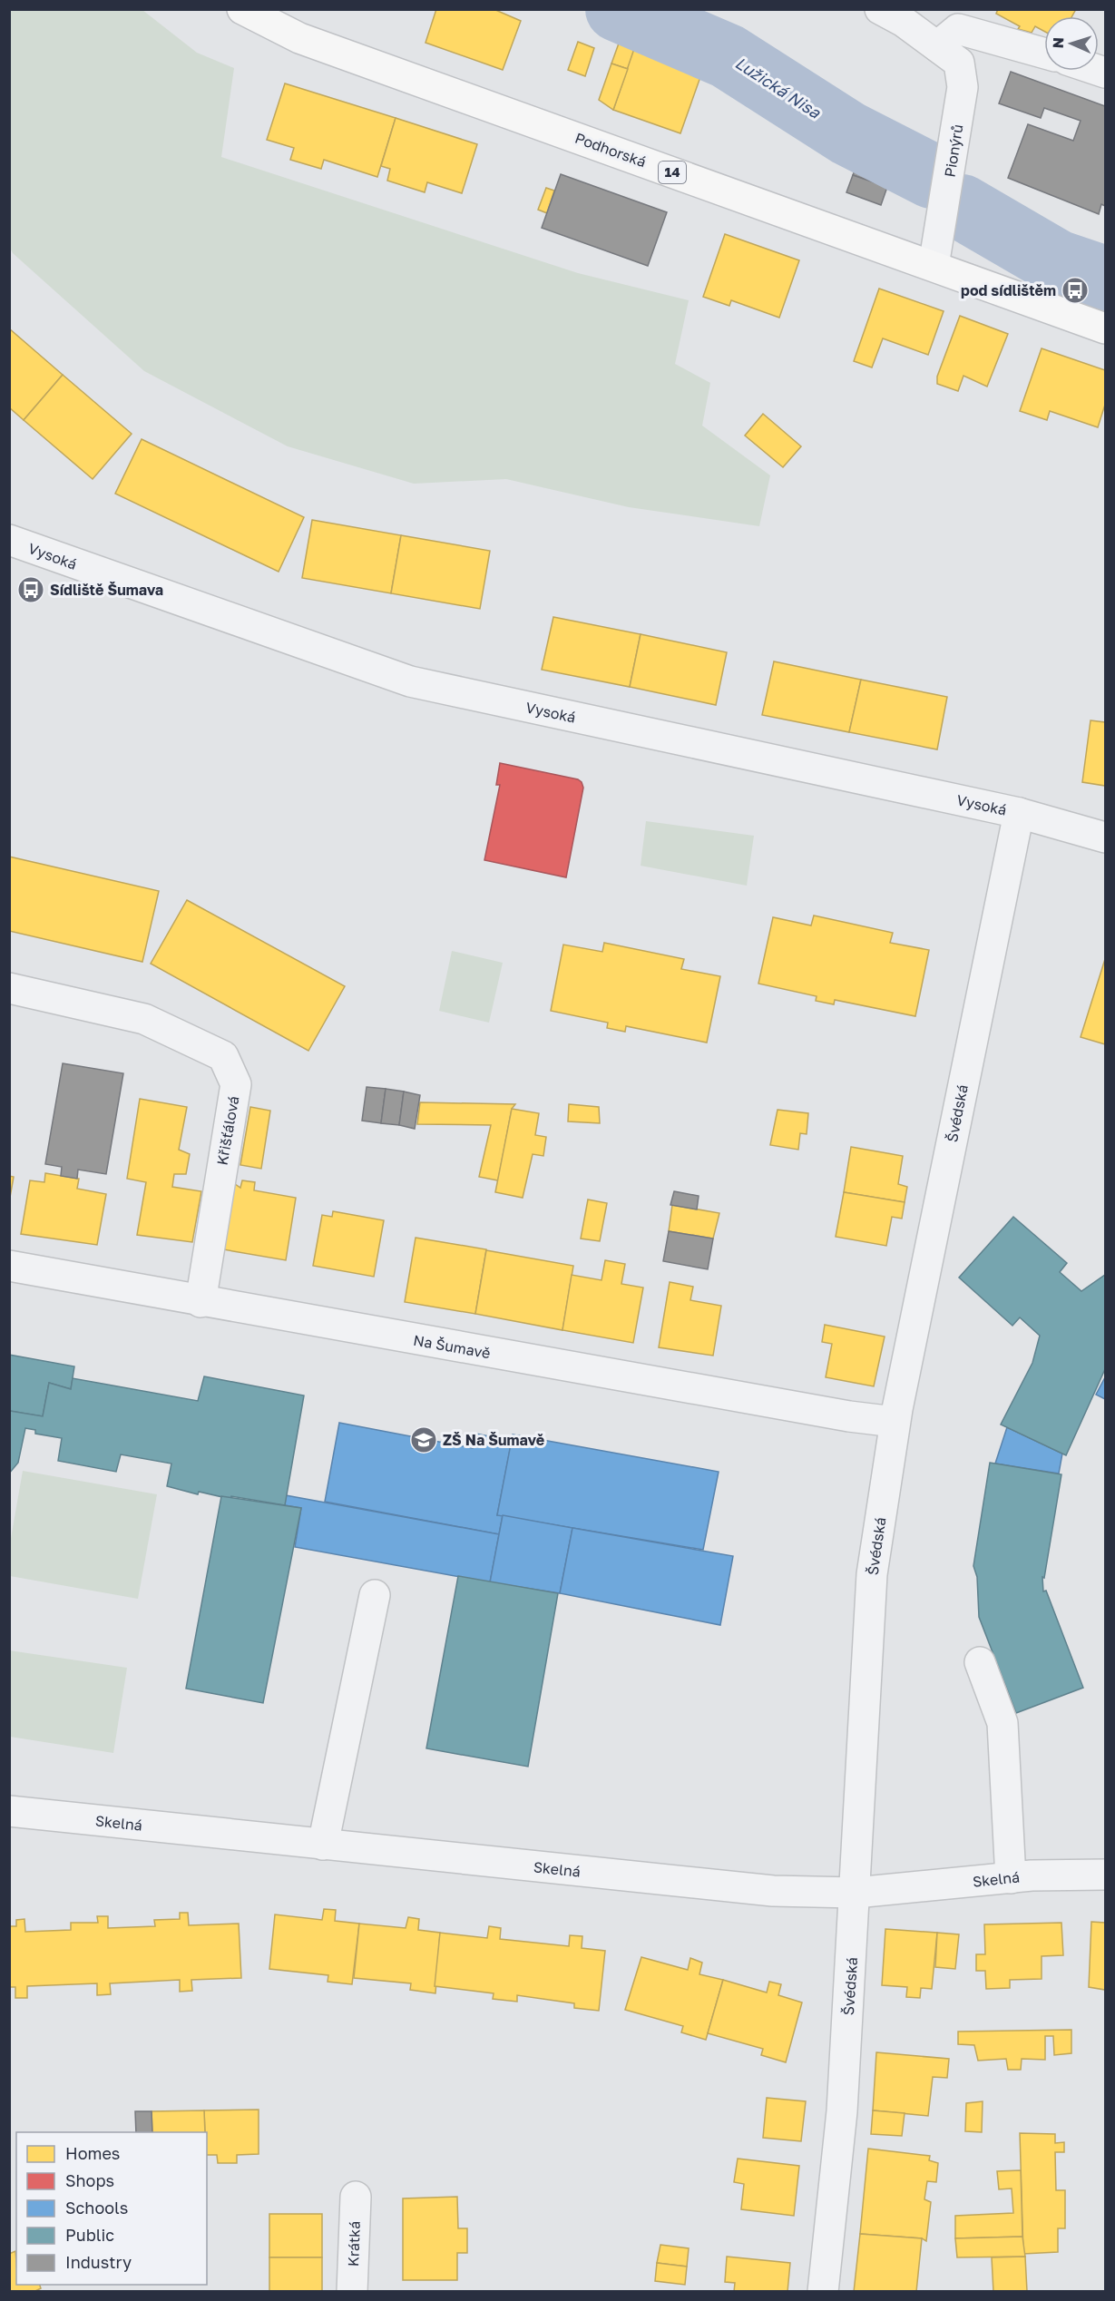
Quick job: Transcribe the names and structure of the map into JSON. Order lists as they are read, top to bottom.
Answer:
{
  "streets": {
    "main road": ["Podhorská", "14"],
    "street": [
      "Pionýrů",
      "Vysoká",
      "Švédská",
      "Křišťálová",
      "Na Šumavě",
      "Skelná",
      "Krátká"
    ]
  },
  "crossings": [
    ["Podhorská", "Pionýrů"],
    ["Vysoká", "Švédská"],
    ["Švédská", "Na Šumavě"],
    ["Švédská", "Skelná"],
    ["Křišťálová", "Na Šumavě"]
  ],
  "water": ["Lužická Nisa"],
  "places": {
    "bus stop": ["pod sídlištěm", "Sídliště Šumava"],
    "school or university": ["ZŠ Na Šumavě"]
  },
  "legend": [
    "Homes",
    "Shops",
    "Schools",
    "Public",
    "Industry"
  ],
  "north": "left"
}
